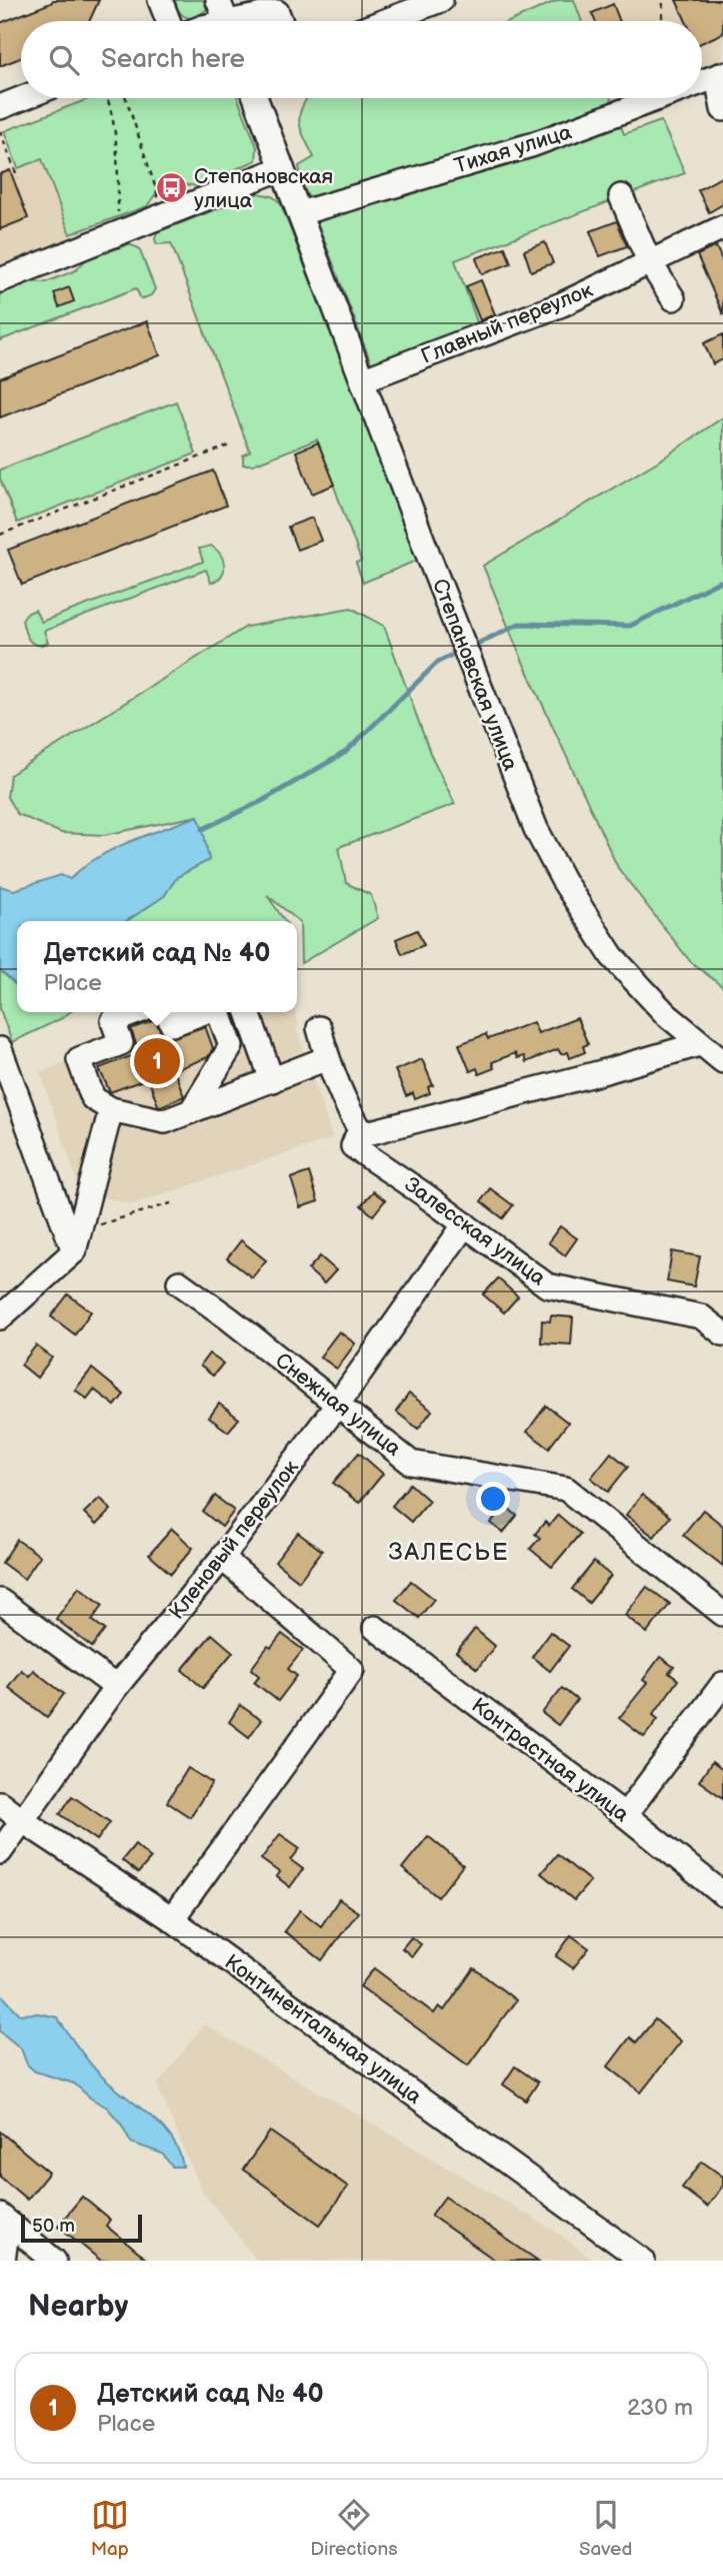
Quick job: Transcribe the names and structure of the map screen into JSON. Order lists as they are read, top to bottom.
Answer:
{
  "streets": {
    "street": [
      "Тихая улица",
      "Главный переулок",
      "Степановская улица",
      "Залесская улица",
      "Снежная улица",
      "Кленовый переулок",
      "Контрастная улица",
      "Континентальная улица"
    ]
  },
  "crossings": [
    ["Тихая улица", "Степановская улица"],
    ["Главный переулок", "Степановская улица"],
    ["Залесская улица", "Кленовый переулок"],
    ["Снежная улица", "Кленовый переулок"],
    ["Кленовый переулок", "Континентальная улица"]
  ],
  "districts": ["ЗАЛЕСЬЕ"],
  "places": {
    "bus stop": ["Степановская улица"]
  },
  "scale_bar": "50 m",
  "page": {
    "search": "Search here",
    "popup": ["Детский сад № 40", "Place"],
    "pins": "1",
    "scale": "50 m",
    "heading": "Nearby",
    "list": [
      {
        "mark": "1",
        "name": "Детский сад № 40",
        "note": "Place",
        "value": "230 m"
      }
    ],
    "nav": ["Map", "Directions", "Saved"]
  }
}
